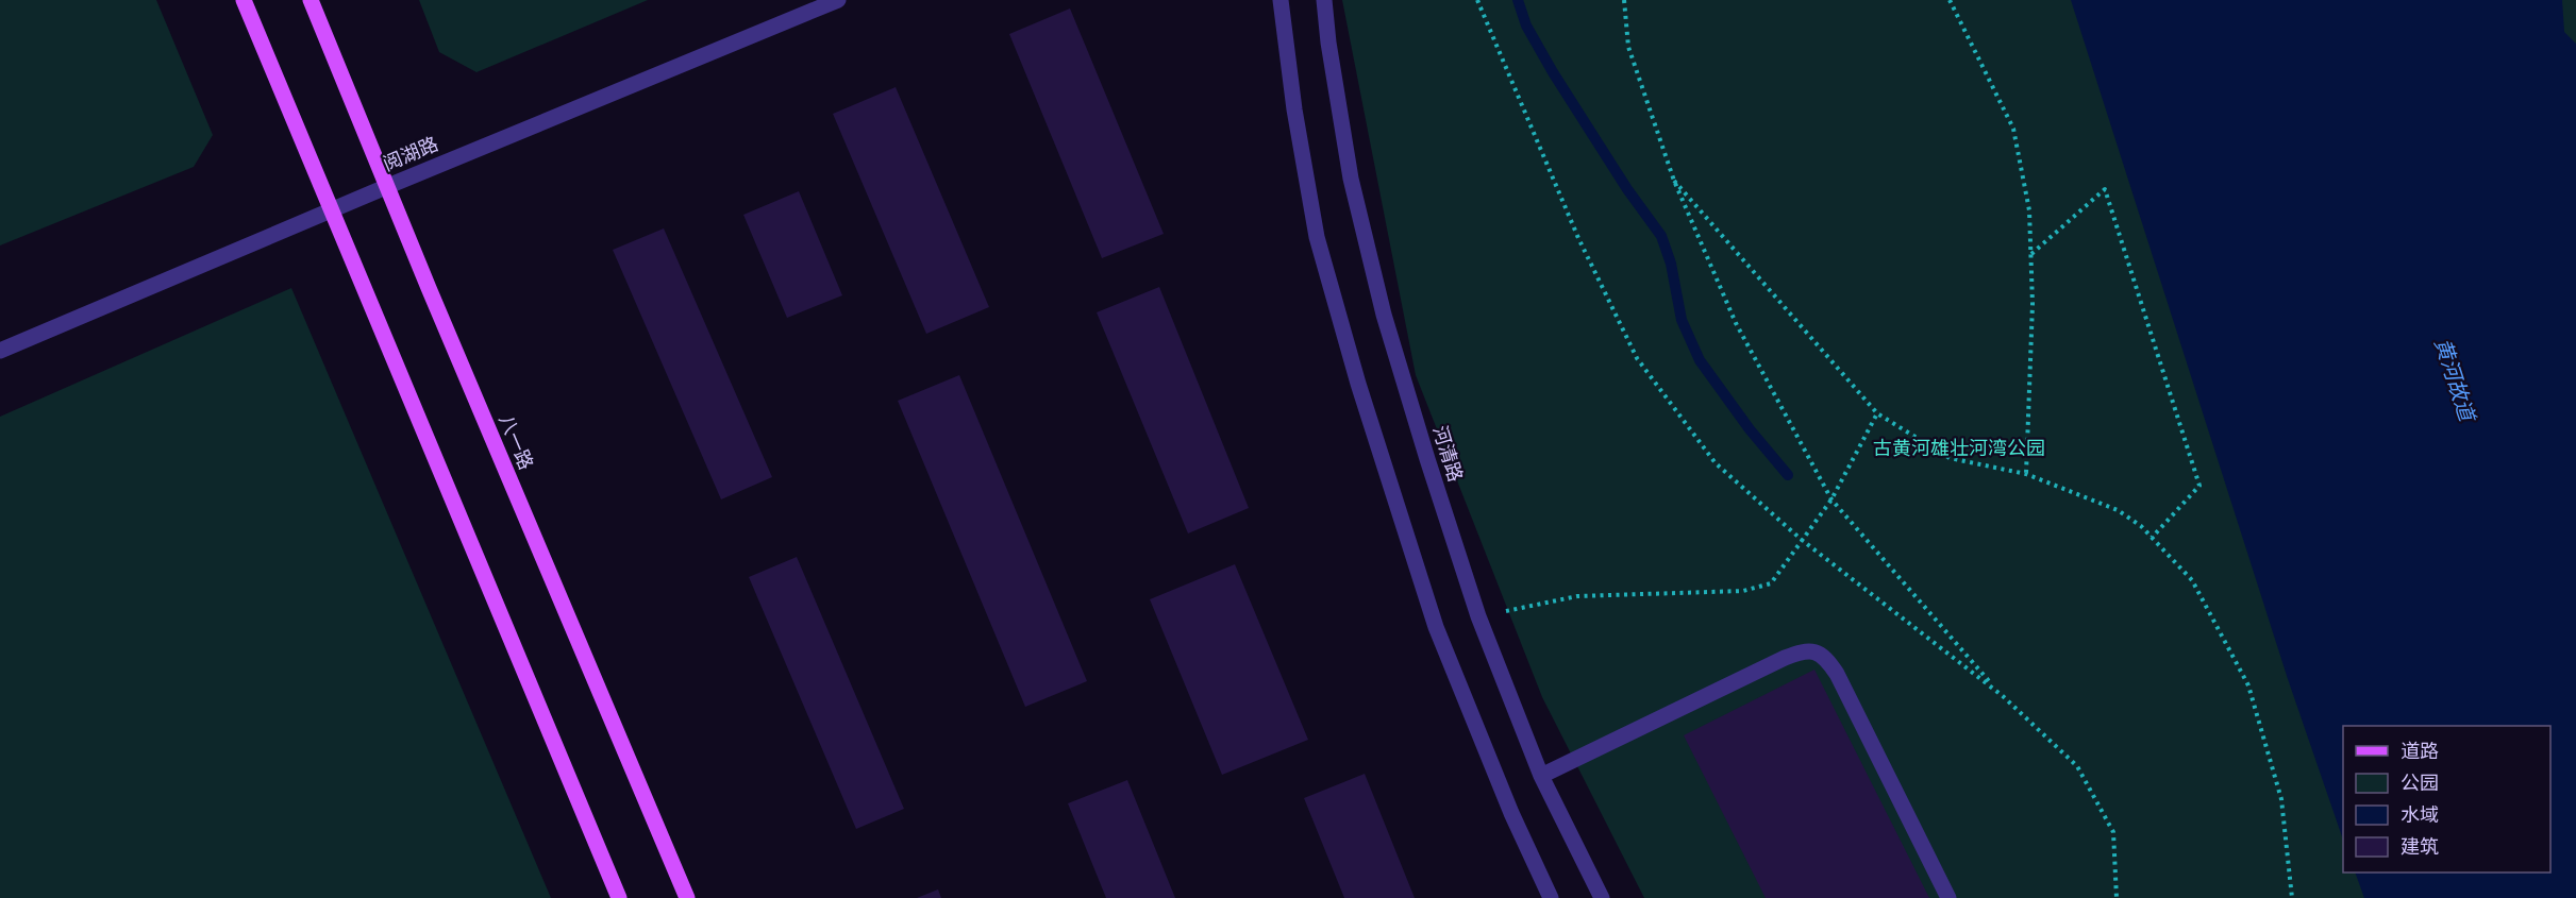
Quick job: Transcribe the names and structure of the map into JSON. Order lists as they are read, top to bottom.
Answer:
{
  "streets": {
    "main road": ["八一路"],
    "street": ["阅湖路", "河清路"]
  },
  "crossings": [
    ["阅湖路", "八一路"]
  ],
  "water": ["黄河故道"],
  "parks": ["古黄河雄壮河湾公园"],
  "legend": [
    "道路",
    "公园",
    "水域",
    "建筑"
  ]
}
